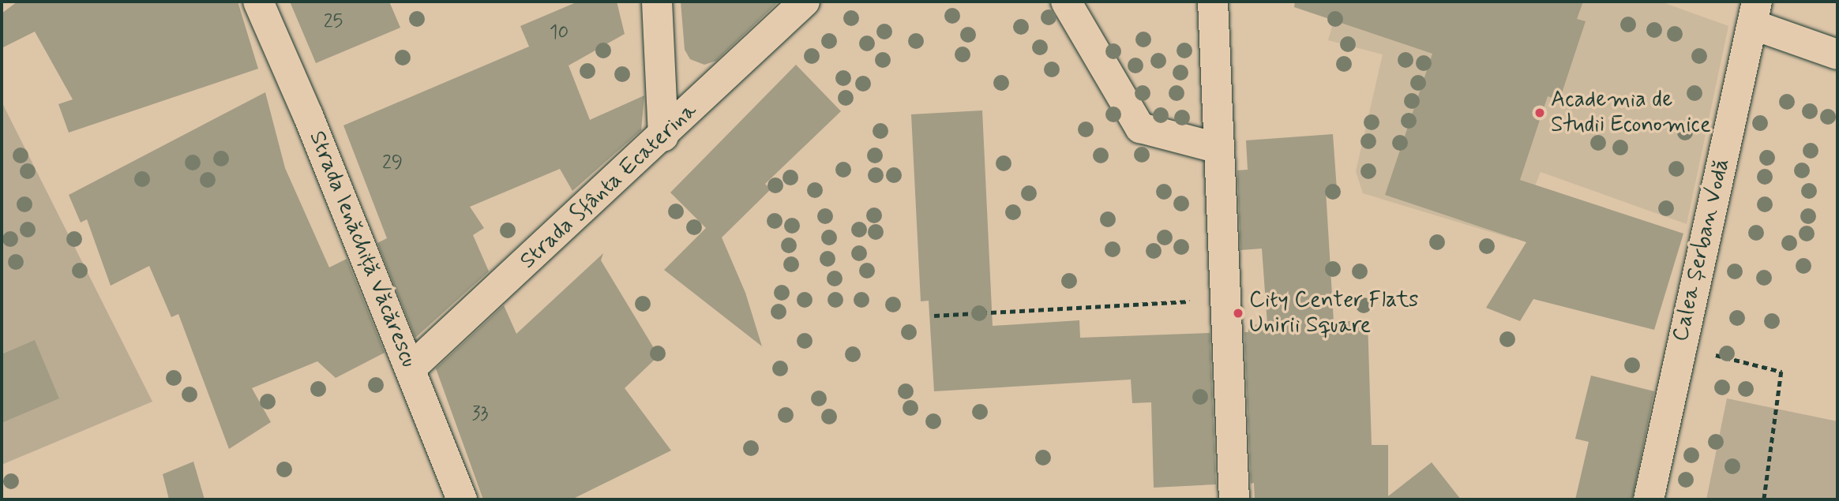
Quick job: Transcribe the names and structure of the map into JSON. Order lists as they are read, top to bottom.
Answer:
{
  "streets": {
    "street": ["Strada Sfânta Ecaterina", "Strada Ienăchiță Văcărescu", "Calea Șerban Vodă"]
  },
  "crossings": [
    ["Strada Sfânta Ecaterina", "Strada Ienăchiță Văcărescu"]
  ],
  "places": ["Academia de Studii Economice", "City Center Flats Unirii Square"],
  "house_numbers": [
    "25",
    "10",
    "29",
    "33"
  ]
}
